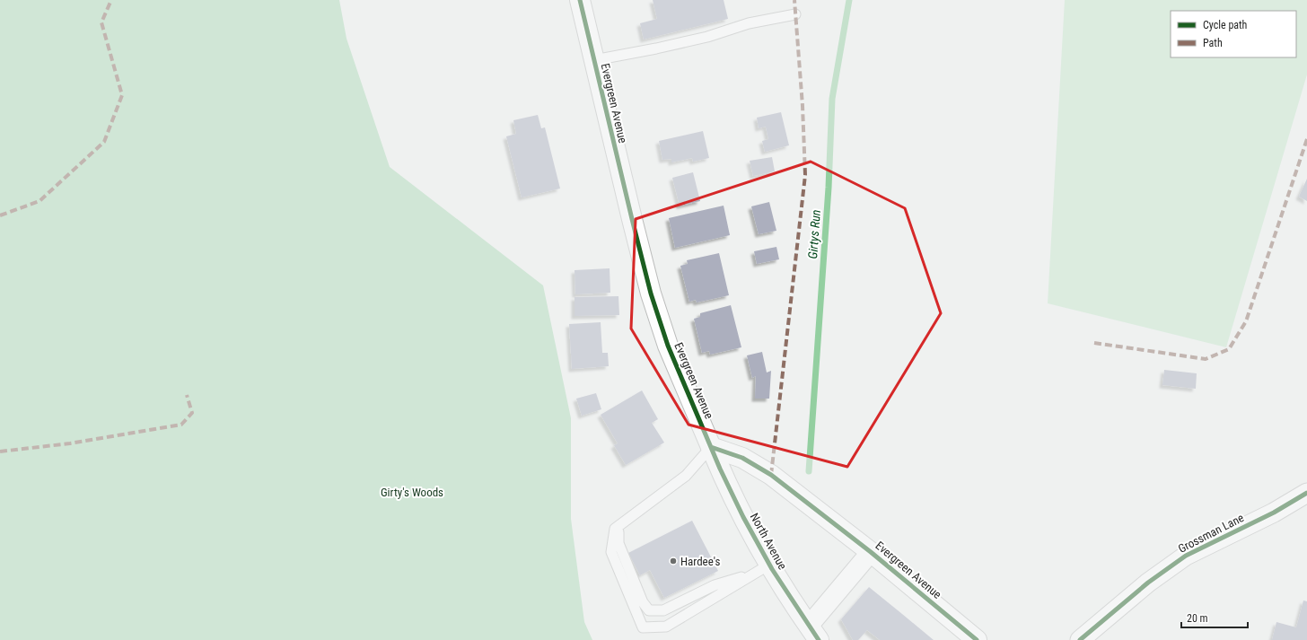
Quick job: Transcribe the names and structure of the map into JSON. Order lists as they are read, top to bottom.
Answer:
{
  "streets": {
    "main road": ["Evergreen Avenue", "North Avenue"],
    "street": ["Grossman Lane"]
  },
  "crossings": [
    ["Evergreen Avenue", "North Avenue"]
  ],
  "water": ["Girtys Run"],
  "parks": ["Girty's Woods"],
  "places": ["Hardee's"],
  "legend": ["Cycle path", "Path"],
  "scale_bar": "20 m"
}
